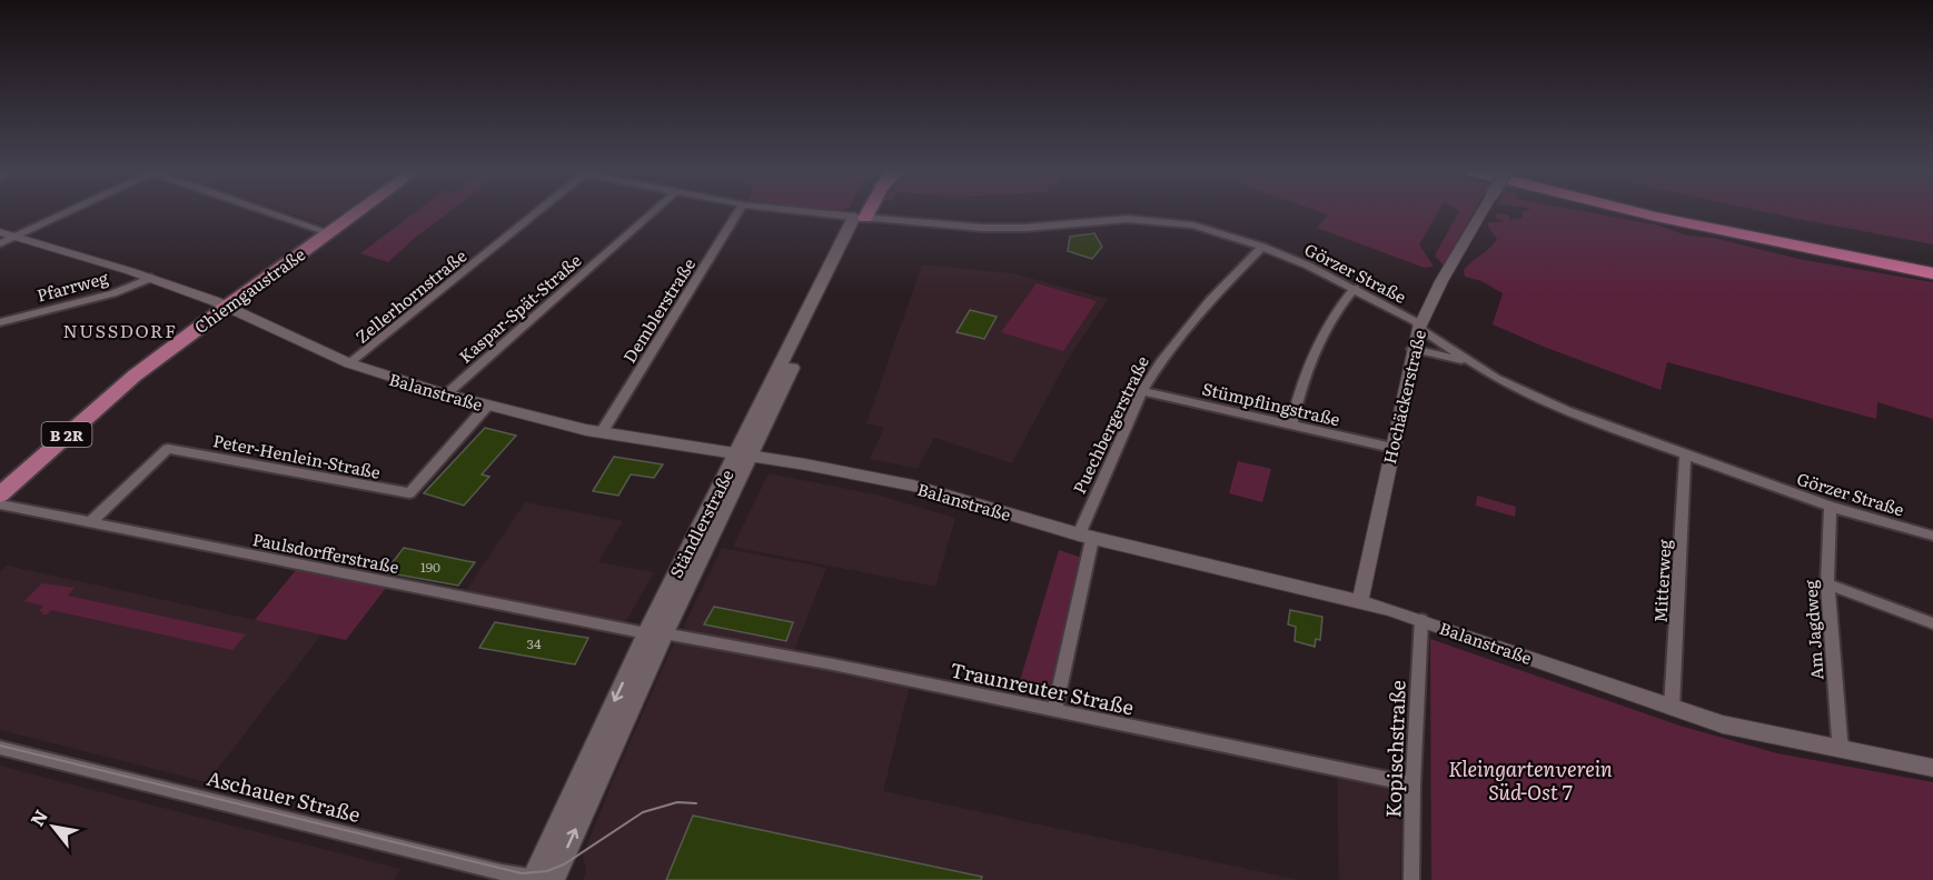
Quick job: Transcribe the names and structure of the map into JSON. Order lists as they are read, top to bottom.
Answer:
{
  "streets": {
    "highway": ["Ständlerstraße"],
    "main road": ["Chiemgaustraße", "B 2R"],
    "street": [
      "Görzer Straße",
      "Pfarrweg",
      "Zellerhornstraße",
      "Kaspar-Spät-Straße",
      "Demblerstraße",
      "Balanstraße",
      "Hochäckerstraße",
      "Stümpflingstraße",
      "Puechbergerstraße",
      "Peter-Henlein-Straße",
      "Paulsdorfferstraße",
      "Mitterweg",
      "Am Jagdweg",
      "Traunreuter Straße",
      "Kopischstraße",
      "Aschauer Straße"
    ]
  },
  "crossings": [
    ["Görzer Straße", "Hochäckerstraße"],
    ["Görzer Straße", "Puechbergerstraße"],
    ["Görzer Straße", "Ständlerstraße"],
    ["Görzer Straße", "Mitterweg"],
    ["Görzer Straße", "Am Jagdweg"],
    ["Pfarrweg", "Balanstraße"],
    ["Chiemgaustraße", "Balanstraße"],
    ["Zellerhornstraße", "Balanstraße"],
    ["Kaspar-Spät-Straße", "Balanstraße"],
    ["Demblerstraße", "Balanstraße"],
    ["Balanstraße", "Hochäckerstraße"],
    ["Balanstraße", "Puechbergerstraße"],
    ["Balanstraße", "Peter-Henlein-Straße"],
    ["Balanstraße", "Ständlerstraße"],
    ["Balanstraße", "Mitterweg"],
    ["Balanstraße", "Am Jagdweg"],
    ["Balanstraße", "Kopischstraße"],
    ["Hochäckerstraße", "Stümpflingstraße"],
    ["Stümpflingstraße", "Puechbergerstraße"],
    ["Puechbergerstraße", "Traunreuter Straße"],
    ["Peter-Henlein-Straße", "Paulsdorfferstraße"],
    ["Ständlerstraße", "Paulsdorfferstraße"],
    ["Ständlerstraße", "Traunreuter Straße"],
    ["Ständlerstraße", "Aschauer Straße"],
    ["Paulsdorfferstraße", "Traunreuter Straße"],
    ["Traunreuter Straße", "Kopischstraße"]
  ],
  "districts": ["NUSSDORF"],
  "parks": ["Kleingartenverein Süd-Ost 7"],
  "house_numbers": ["190", "34"],
  "north": "top left"
}
